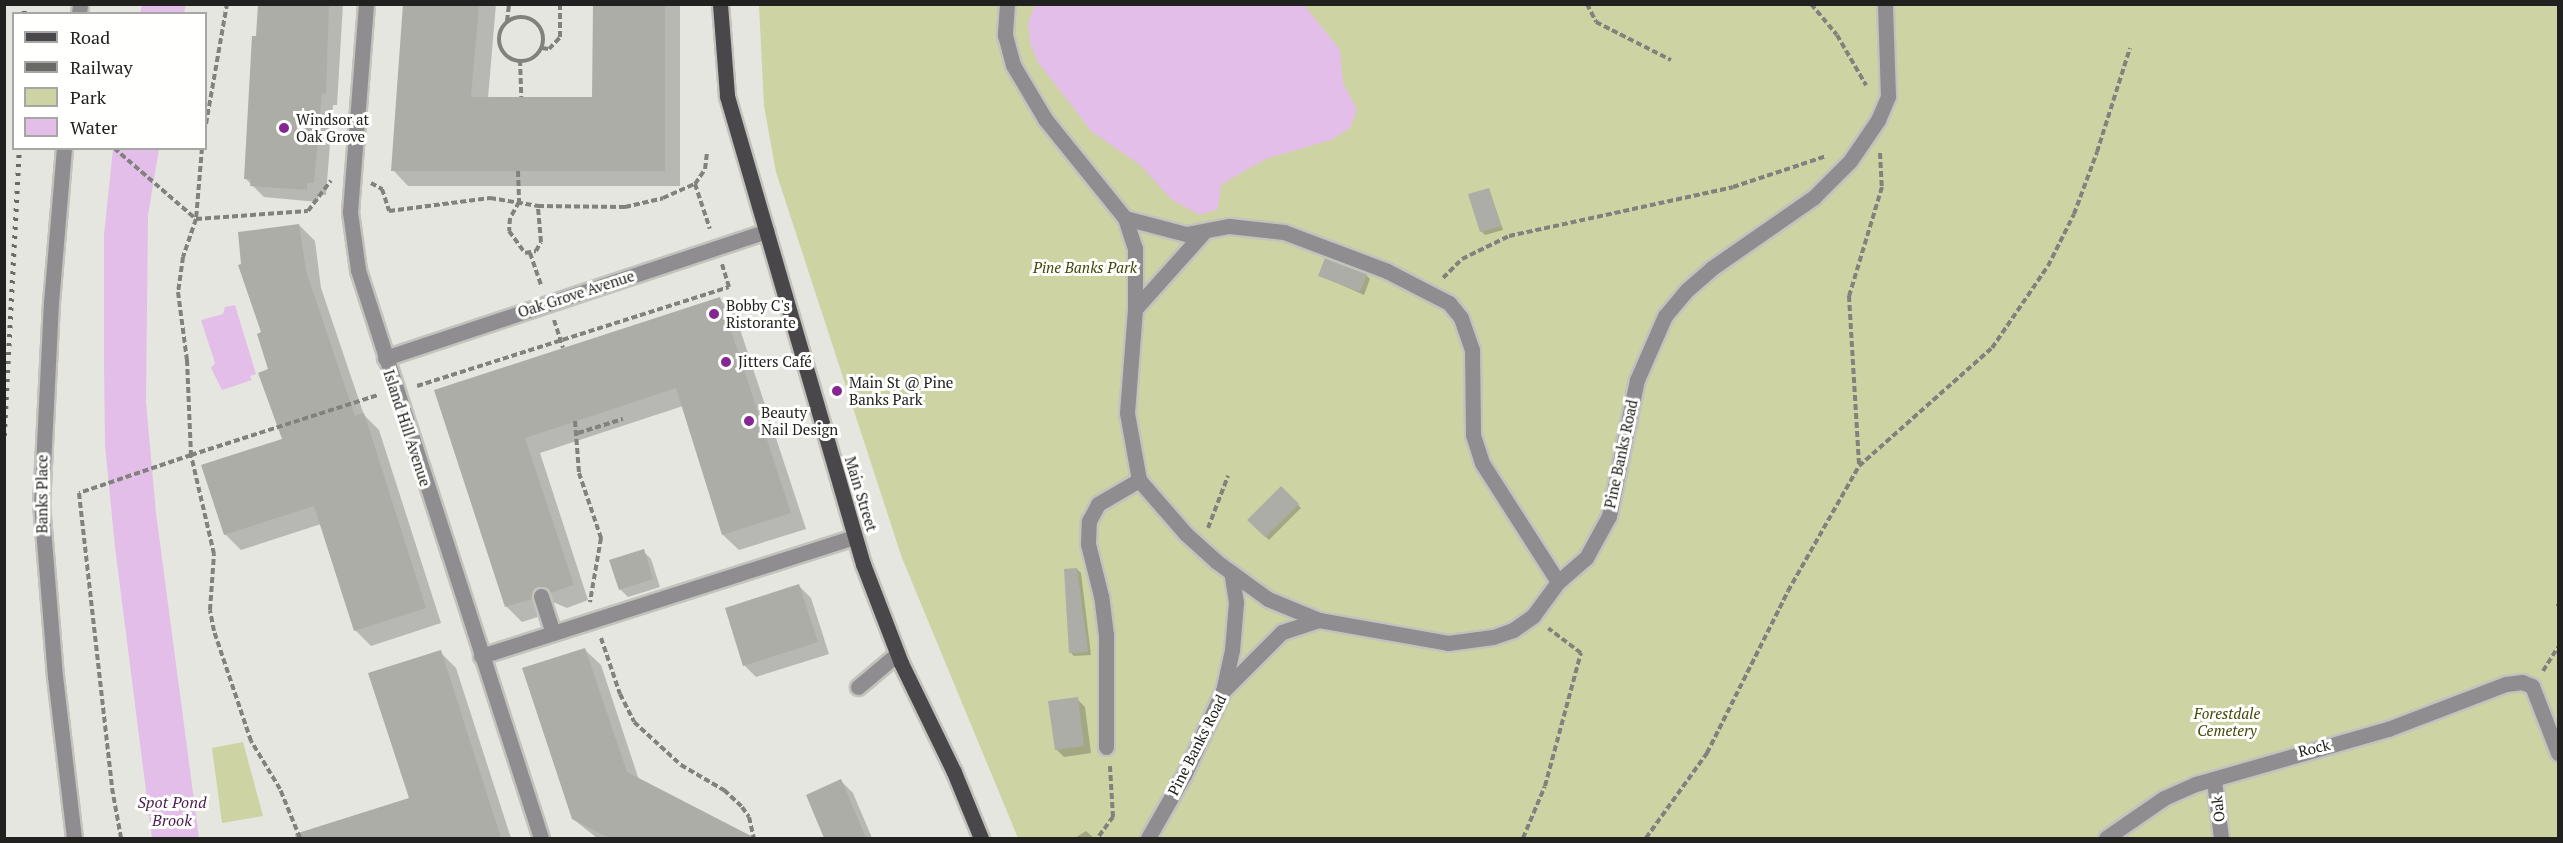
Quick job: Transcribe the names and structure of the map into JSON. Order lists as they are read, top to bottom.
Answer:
{
  "streets": {
    "main road": ["Main Street"],
    "street": [
      "Oak Grove Avenue",
      "Island Hill Avenue",
      "Pine Banks Road",
      "Banks Place",
      "Rock",
      "Oak"
    ]
  },
  "crossings": [
    ["Oak Grove Avenue", "Island Hill Avenue"],
    ["Oak Grove Avenue", "Main Street"],
    ["Rock", "Oak"]
  ],
  "water": ["Spot Pond Brook"],
  "parks": ["Pine Banks Park", "Forestdale Cemetery"],
  "places": [
    "Windsor at Oak Grove",
    "Bobby C's Ristorante",
    "Jitters Café",
    "Main St @ Pine Banks Park",
    "Beauty Nail Design"
  ],
  "legend": [
    "Road",
    "Railway",
    "Park",
    "Water"
  ]
}
